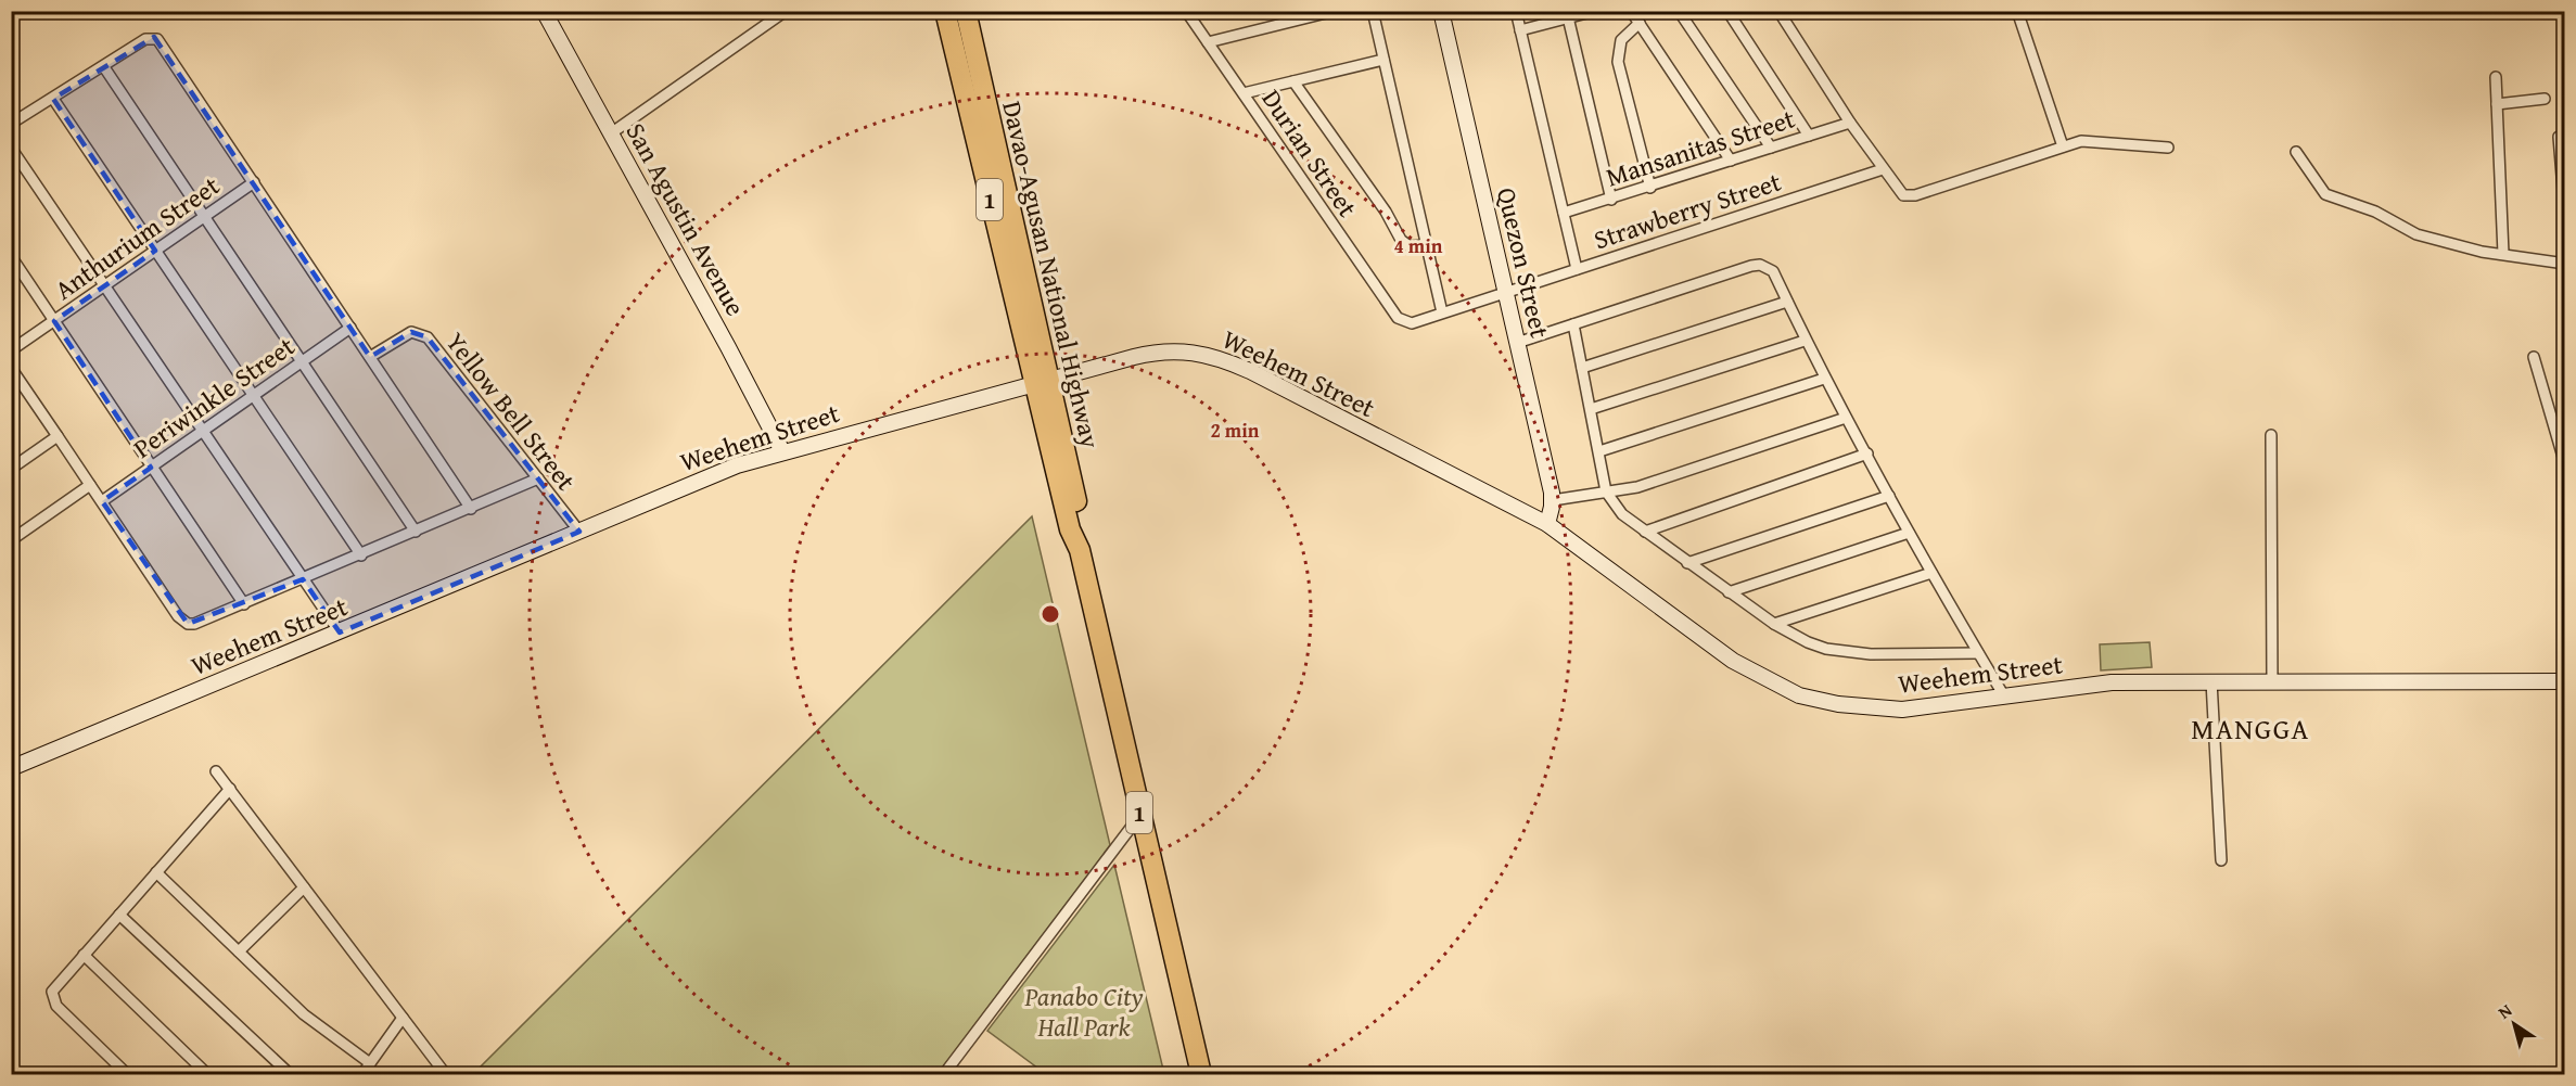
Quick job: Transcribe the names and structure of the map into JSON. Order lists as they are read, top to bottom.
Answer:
{
  "streets": {
    "highway": ["1", "Davao-Agusan National Highway"],
    "street": [
      "Mansanitas Street",
      "Durian Street",
      "Strawberry Street",
      "San Agustin Avenue",
      "Anthurium Street",
      "Quezon Street",
      "Weehem Street",
      "Periwinkle Street",
      "Yellow Bell Street"
    ]
  },
  "crossings": [
    ["Durian Street", "Strawberry Street"],
    ["Strawberry Street", "Quezon Street"],
    ["San Agustin Avenue", "Weehem Street"],
    ["Quezon Street", "Weehem Street"],
    ["Davao-Agusan National Highway", "Weehem Street"],
    ["Weehem Street", "Yellow Bell Street"]
  ],
  "districts": ["MANGGA"],
  "parks": ["Panabo City Hall Park"],
  "north": "top left",
  "rings": ["4 min", "2 min"]
}
